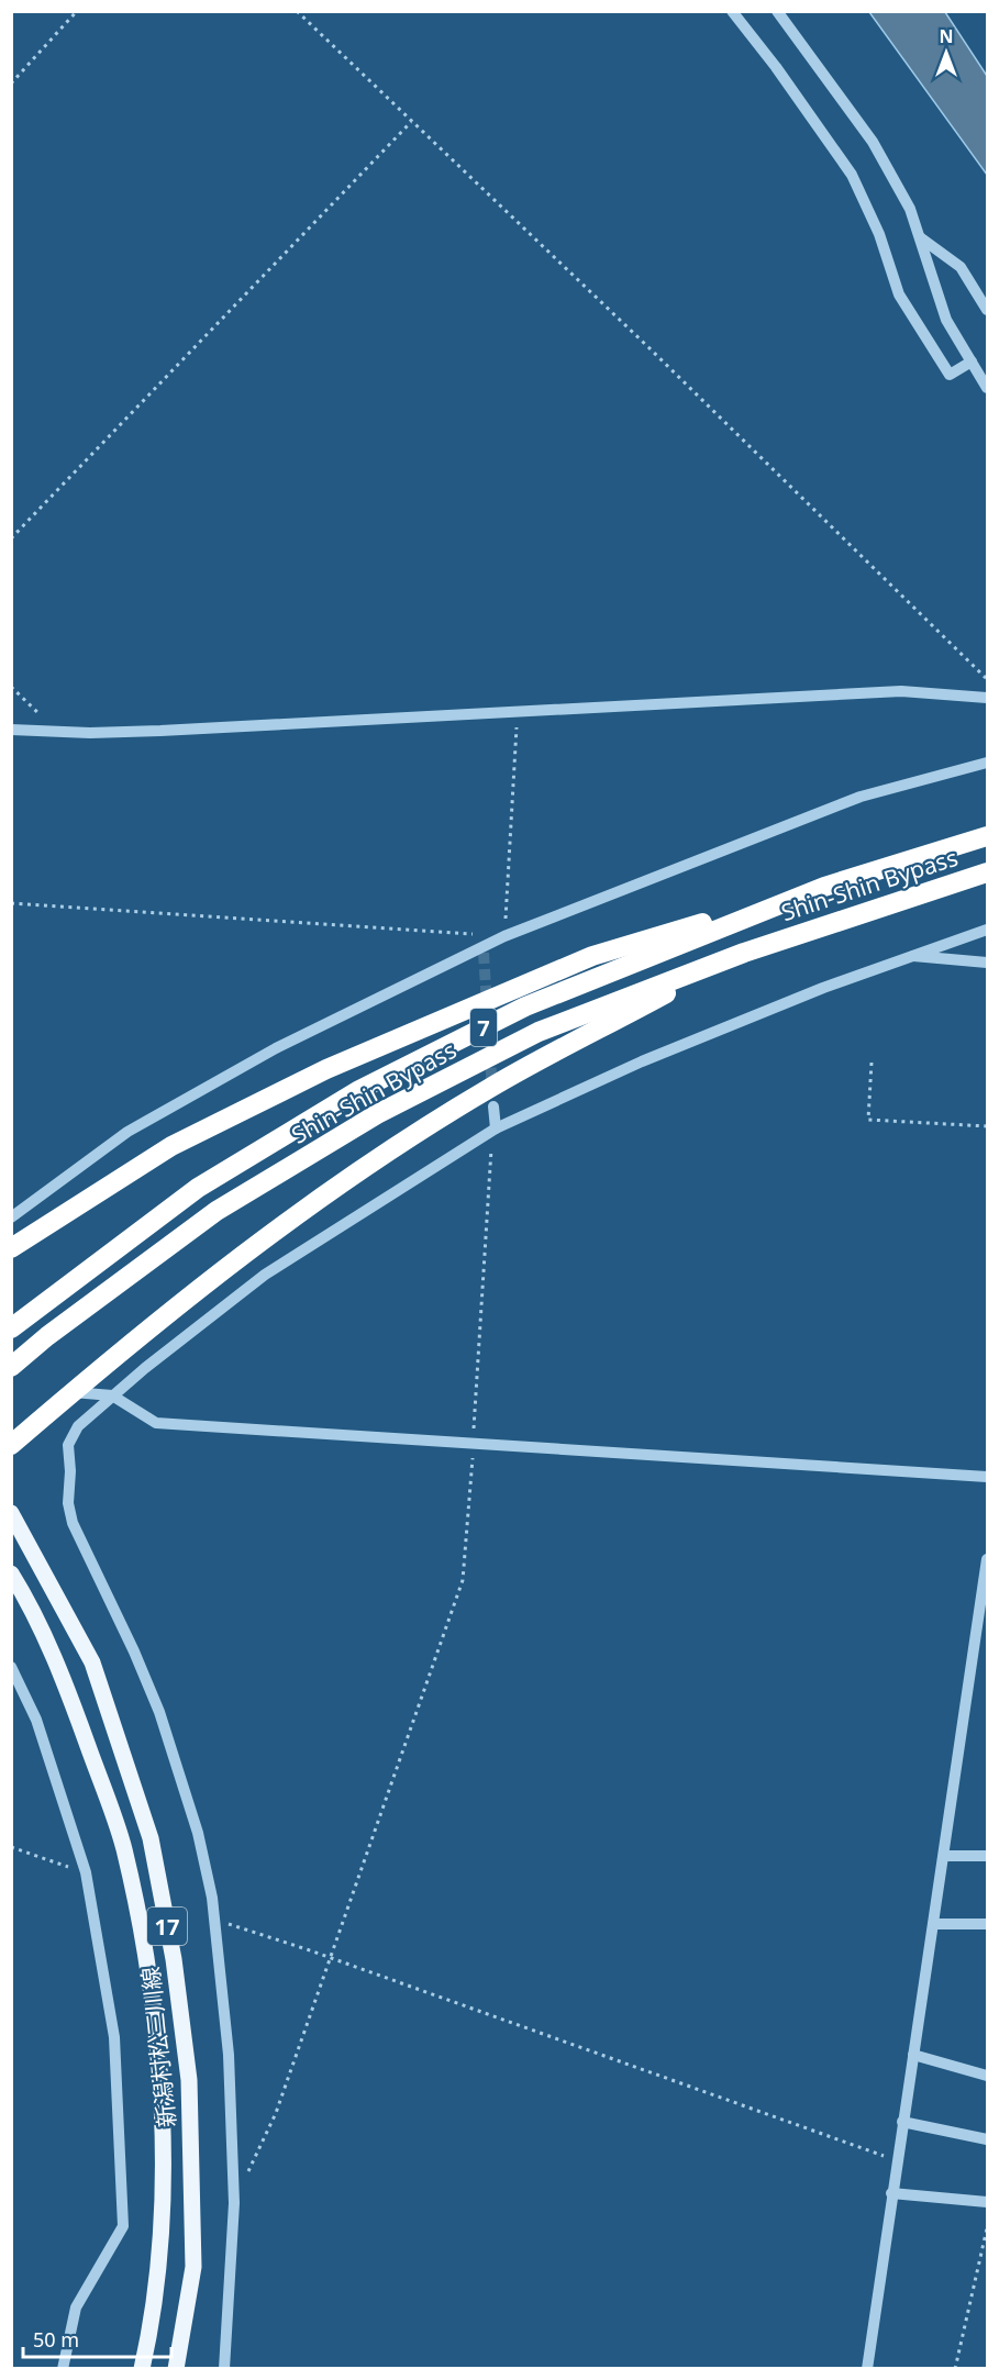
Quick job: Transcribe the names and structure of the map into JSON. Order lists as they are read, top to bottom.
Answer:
{
  "streets": {
    "highway": ["Shin-Shin Bypass", "7"],
    "main road": ["17", "新潟村松三川線"]
  },
  "scale_bar": "50 m",
  "north": "top"
}
